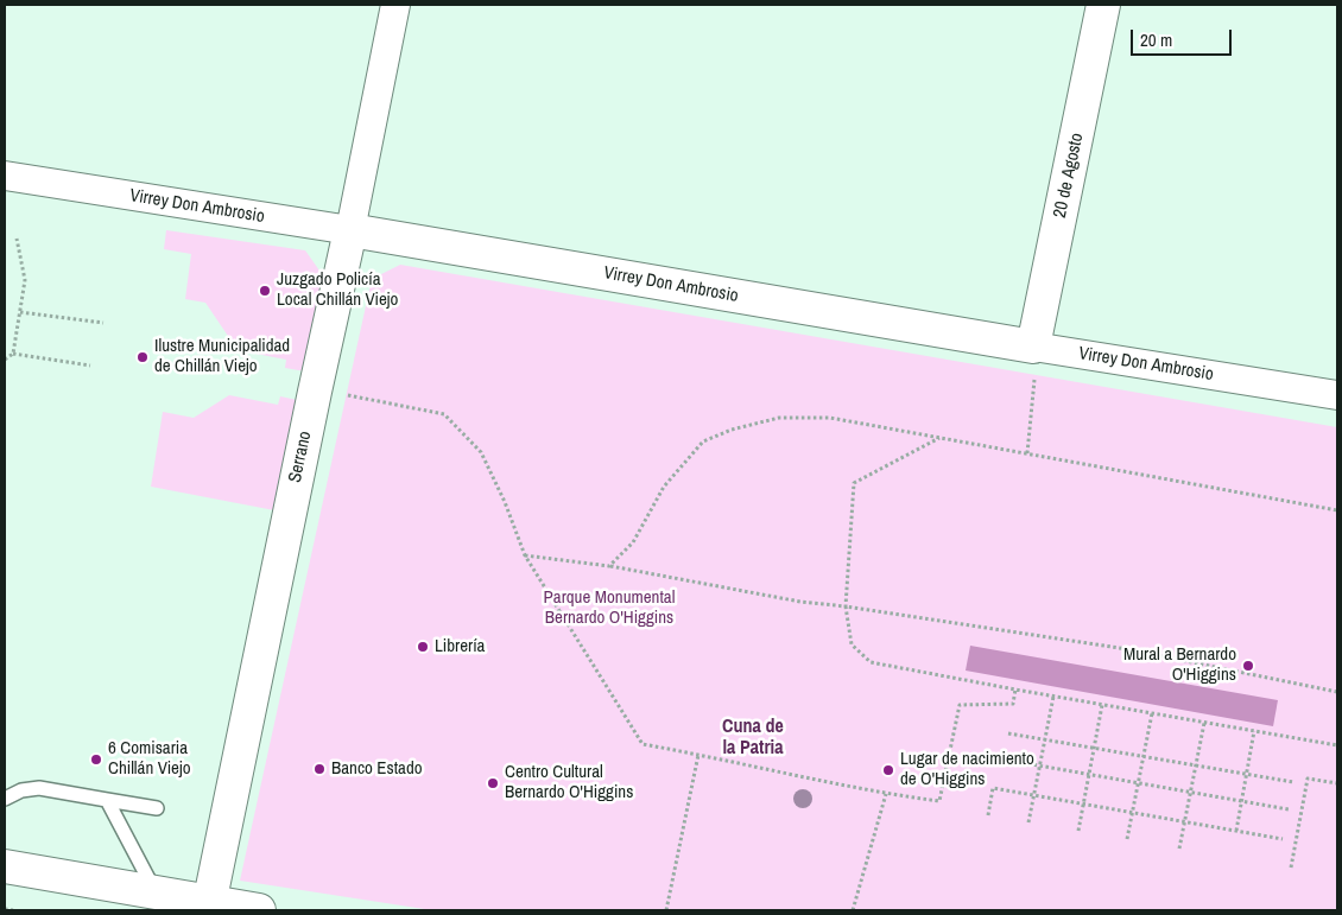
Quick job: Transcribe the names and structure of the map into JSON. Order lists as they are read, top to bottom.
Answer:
{
  "streets": {
    "street": ["20 de Agosto", "Virrey Don Ambrosio", "Serrano"]
  },
  "crossings": [
    ["20 de Agosto", "Virrey Don Ambrosio"],
    ["Virrey Don Ambrosio", "Serrano"]
  ],
  "districts": ["Cuna de la Patria"],
  "parks": ["Parque Monumental Bernardo O'Higgins"],
  "places": [
    "Juzgado Policía Local Chillán Viejo",
    "Ilustre Municipalidad de Chillán Viejo",
    "Librería",
    "Mural a Bernardo O'Higgins",
    "6 Comisaria Chillán Viejo",
    "Banco Estado",
    "Lugar de nacimiento de O'Higgins",
    "Centro Cultural Bernardo O'Higgins"
  ],
  "scale_bar": "20 m"
}
